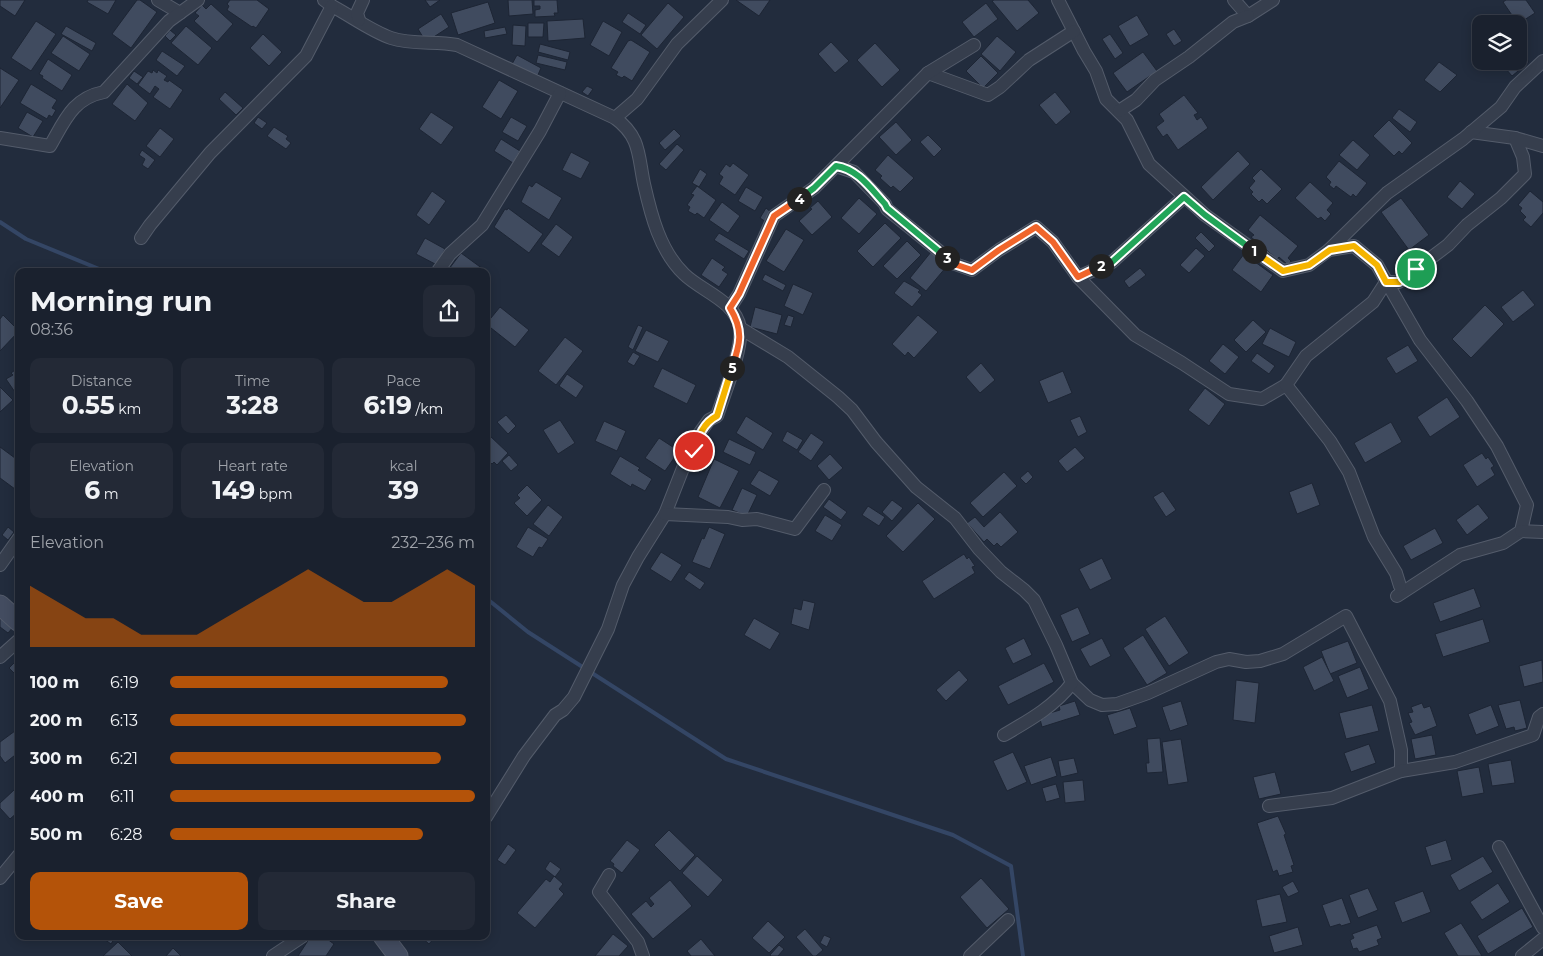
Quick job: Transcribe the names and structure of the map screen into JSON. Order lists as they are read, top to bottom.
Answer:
{
  "page": {
    "pins": [
      "4",
      "1",
      "3",
      "2",
      "5"
    ],
    "heading": ["Morning run", "08:36"],
    "stats": [
      ["Distance", "0.55 km"],
      ["Time", "3:28"],
      ["Pace", "6:19 /km"],
      ["Elevation", "6 m"],
      ["Heart rate", "149 bpm"],
      ["kcal", "39"]
    ],
    "chart": ["Elevation", "232–236 m"],
    "list": [
      {
        "name": "100 m",
        "note": "6:19"
      },
      {
        "name": "200 m",
        "note": "6:13"
      },
      {
        "name": "300 m",
        "note": "6:21"
      },
      {
        "name": "400 m",
        "note": "6:11"
      },
      {
        "name": "500 m",
        "note": "6:28"
      }
    ],
    "buttons": ["Save", "Share"]
  }
}
